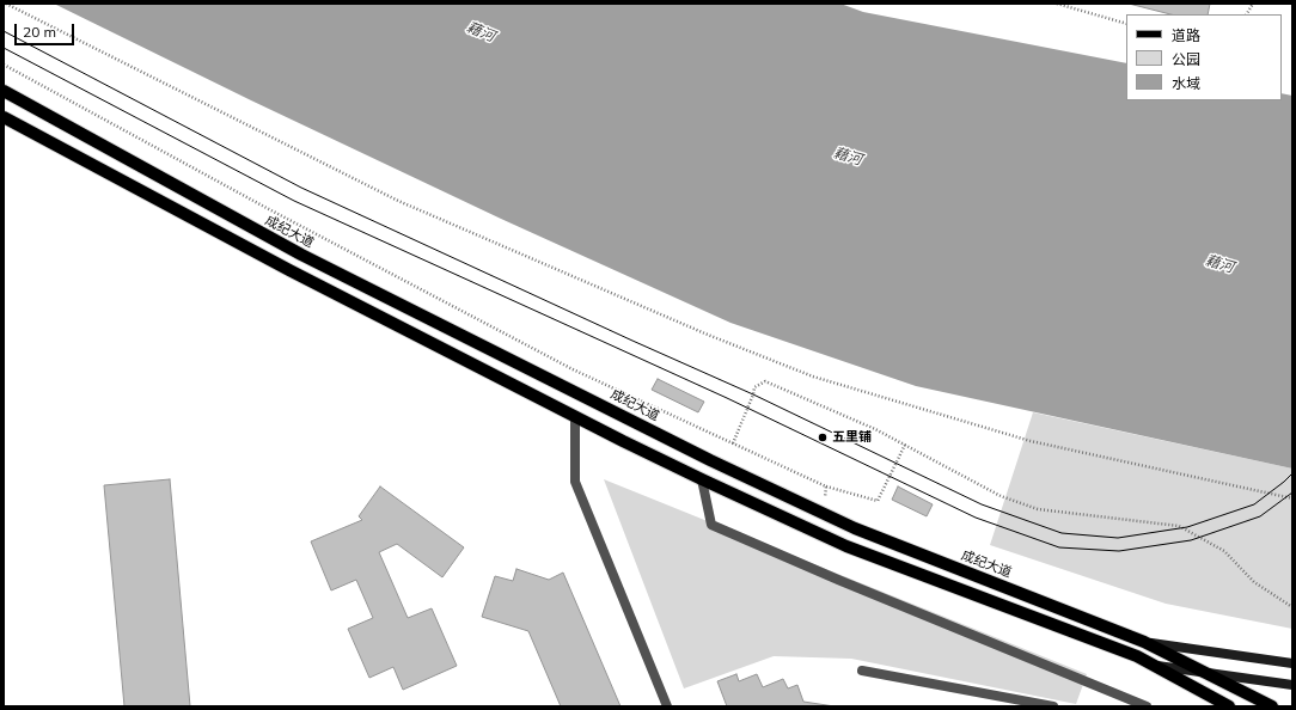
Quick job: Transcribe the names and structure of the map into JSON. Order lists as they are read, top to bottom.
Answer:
{
  "streets": {
    "main road": ["成纪大道"]
  },
  "water": ["藉河"],
  "places": ["五里铺"],
  "legend": ["道路", "公园", "水域"],
  "scale_bar": "20 m"
}
